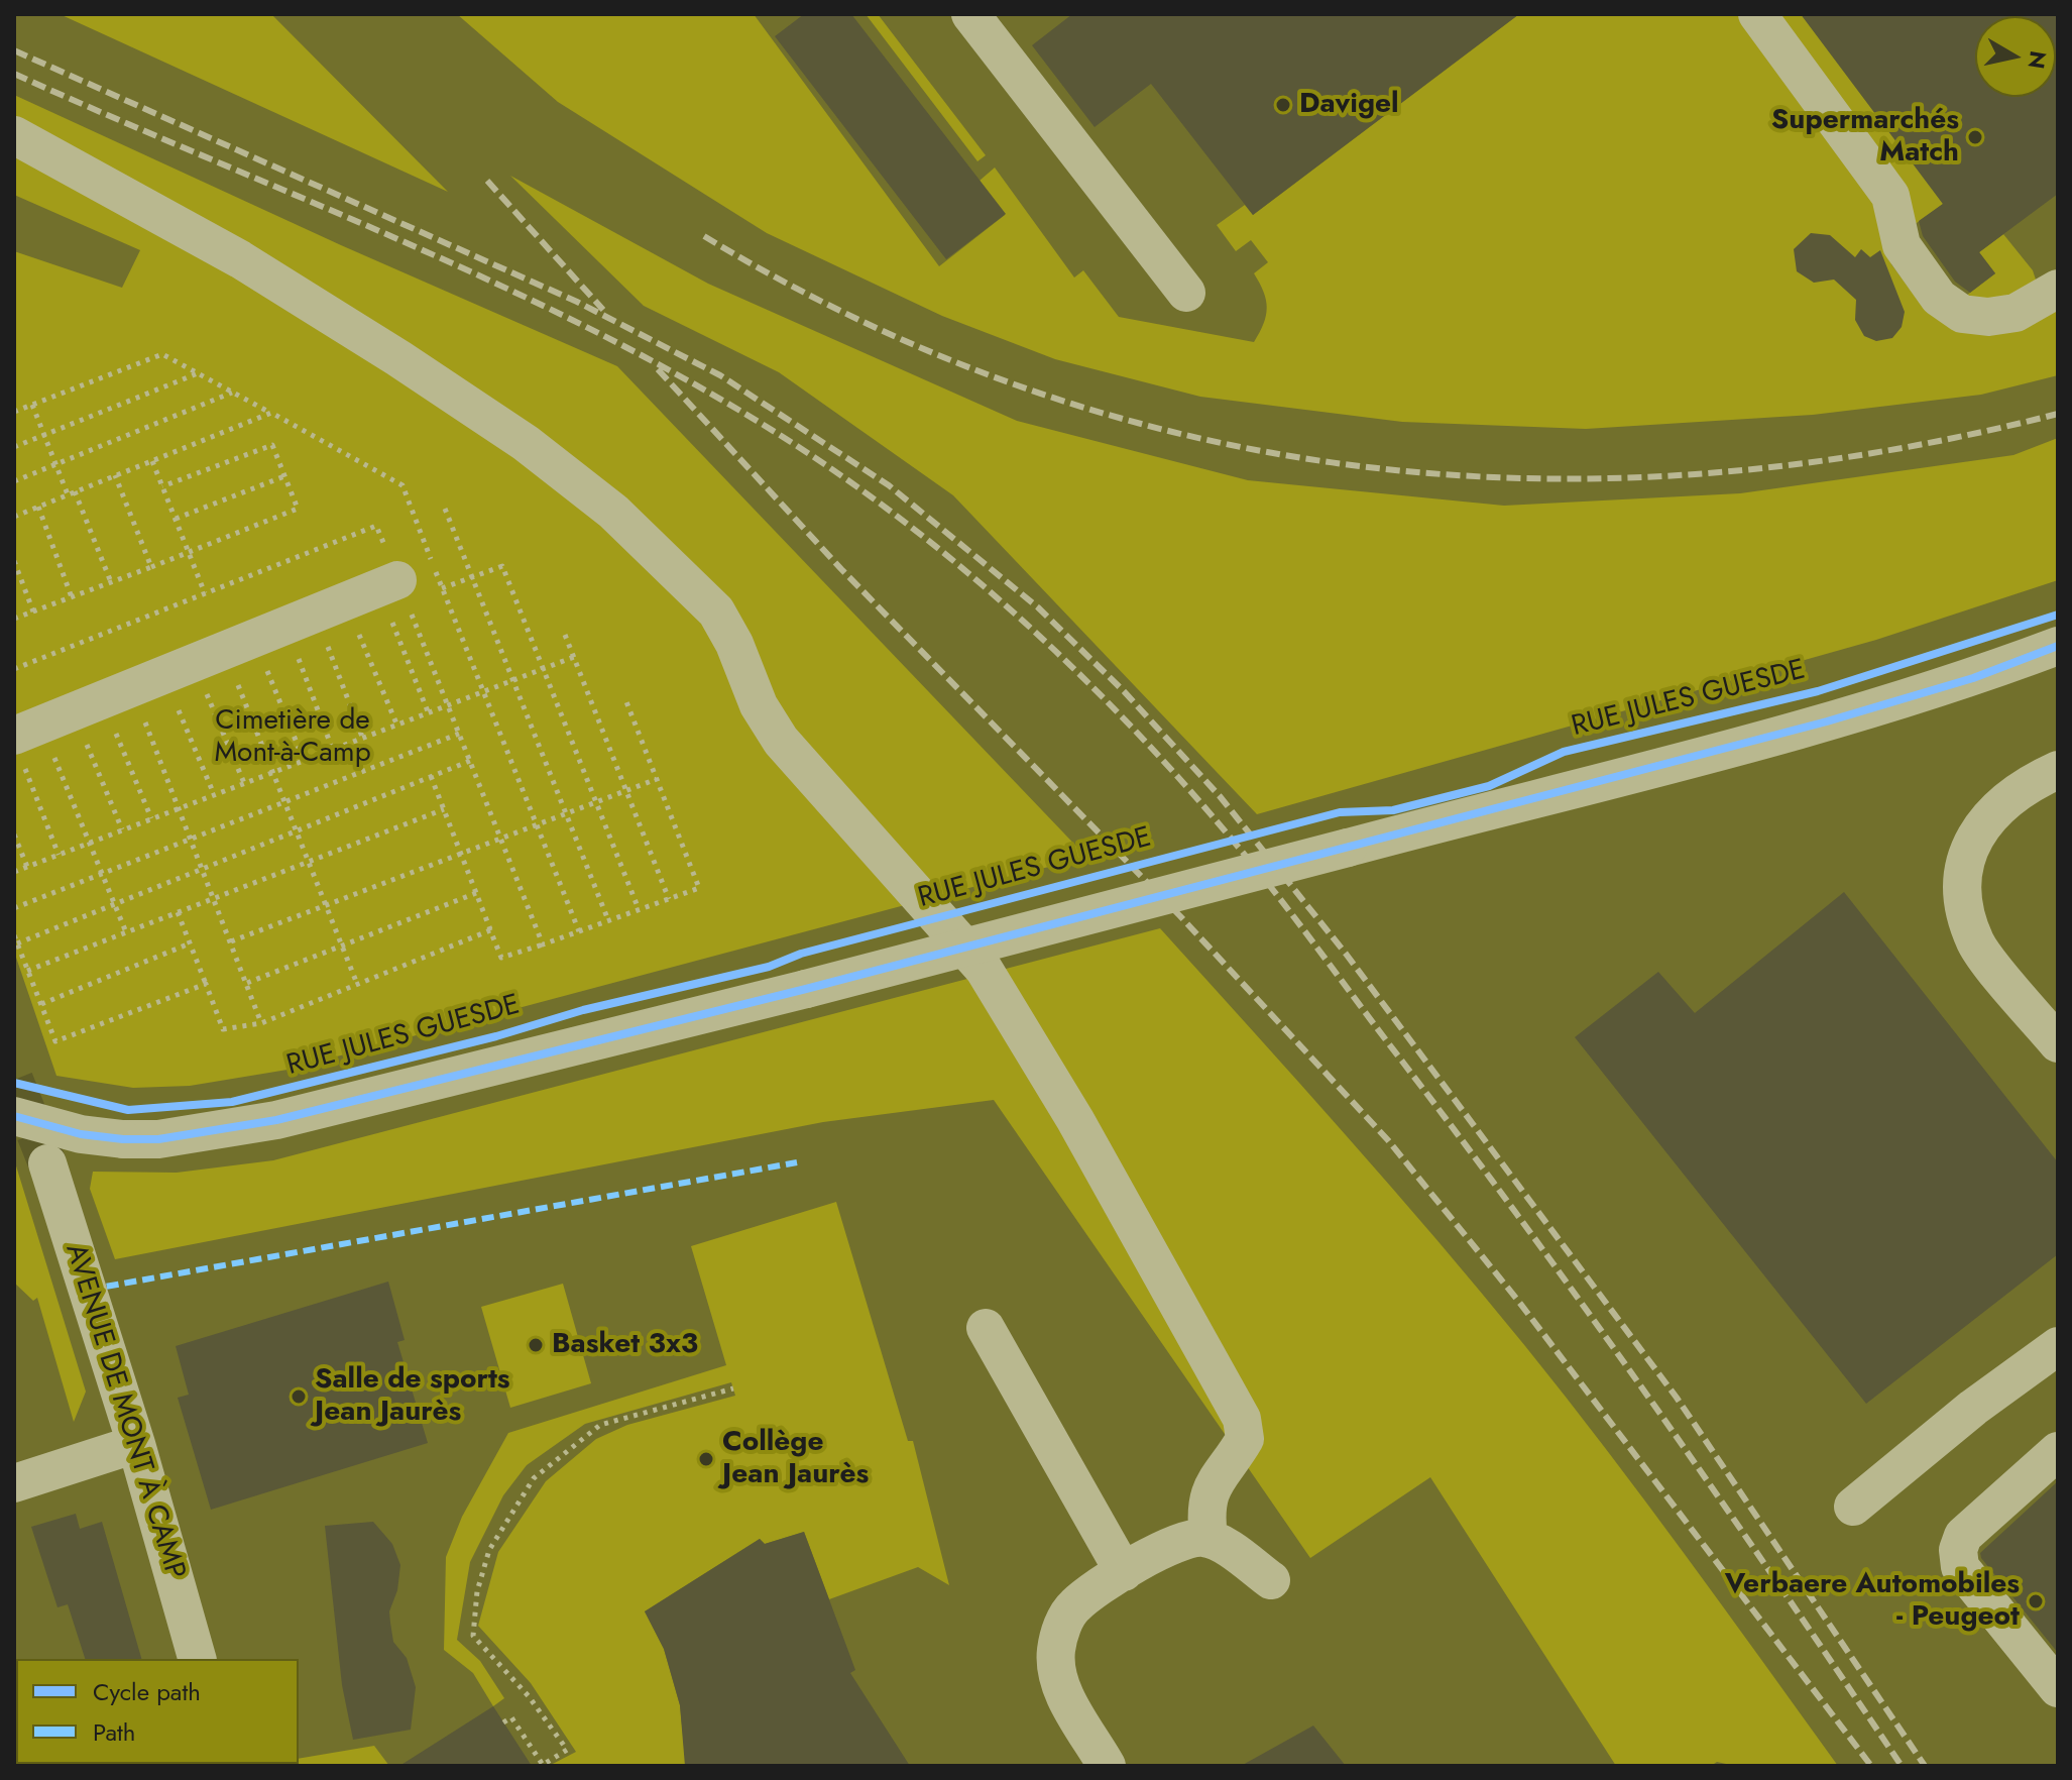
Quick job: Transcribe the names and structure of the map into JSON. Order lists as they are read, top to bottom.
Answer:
{
  "streets": {
    "street": ["RUE JULES GUESDE", "AVENUE DE MONT À CAMP"]
  },
  "parks": ["Cimetière de Mont-à-Camp"],
  "places": [
    "Davigel",
    "Supermarchés Match",
    "Basket 3x3",
    "Salle de sports Jean Jaurès",
    "Collège Jean Jaurès",
    "Verbaere Automobiles - Peugeot"
  ],
  "legend": ["Cycle path", "Path"],
  "north": "right"
}
